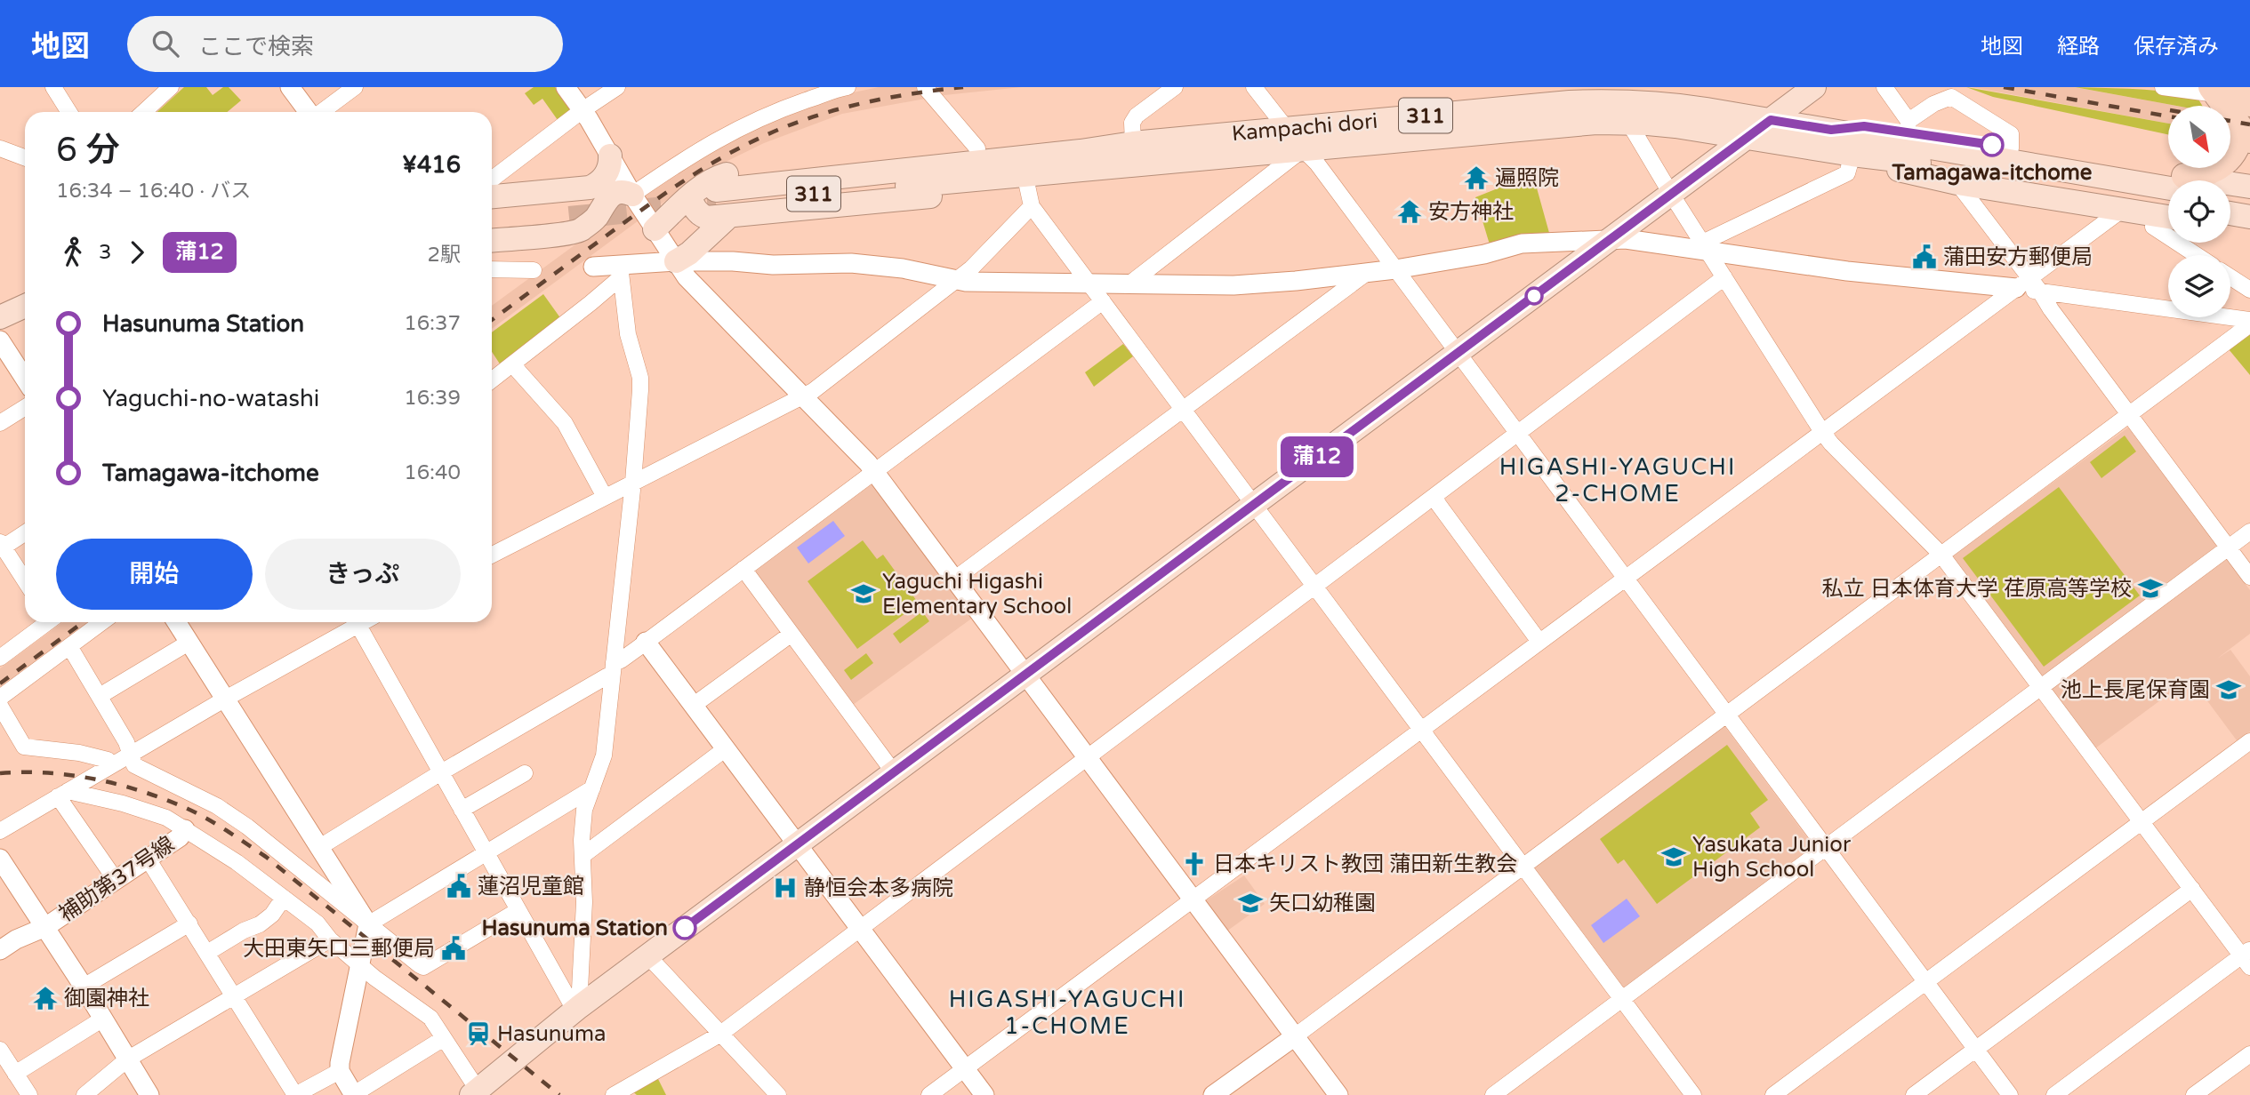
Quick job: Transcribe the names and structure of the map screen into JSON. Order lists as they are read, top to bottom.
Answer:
{
  "streets": {
    "main road": ["311", "Kampachi dori"],
    "street": ["補助第37号線"]
  },
  "districts": ["HIGASHI-YAGUCHI 2-CHOME", "HIGASHI-YAGUCHI 1-CHOME"],
  "places": {
    "other": ["Tamagawa-itchome", "Hasunuma Station"],
    "temple": ["遍照院", "安方神社", "御園神社"],
    "public building": ["蒲田安方郵便局", "蓮沼児童館", "大田東矢口三郵便局"],
    "school or university": [
      "私立 日本体育大学 荏原高等学校",
      "Yaguchi Higashi Elementary School",
      "池上長尾保育園",
      "Yasukata Junior High School",
      "矢口幼稚園"
    ],
    "church": ["日本キリスト教団 蒲田新生教会"],
    "hospital": ["静恒会本多病院"],
    "station": ["Hasunuma"]
  },
  "lines": ["bus line 蒲12"],
  "north": "bottom right",
  "page": {
    "header": "地図",
    "search": "ここで検索",
    "nav": ["地図", "経路", "保存済み"],
    "on_map": "蒲12",
    "heading": ["6 分", "16:34 – 16:40 · バス", "¥416"],
    "legs": ["3", "蒲12", "2駅"],
    "list": [
      {
        "name": "Hasunuma Station",
        "value": "16:37"
      },
      {
        "name": "Yaguchi-no-watashi",
        "value": "16:39"
      },
      {
        "name": "Tamagawa-itchome",
        "value": "16:40"
      }
    ],
    "buttons": ["開始", "きっぷ"]
  }
}
